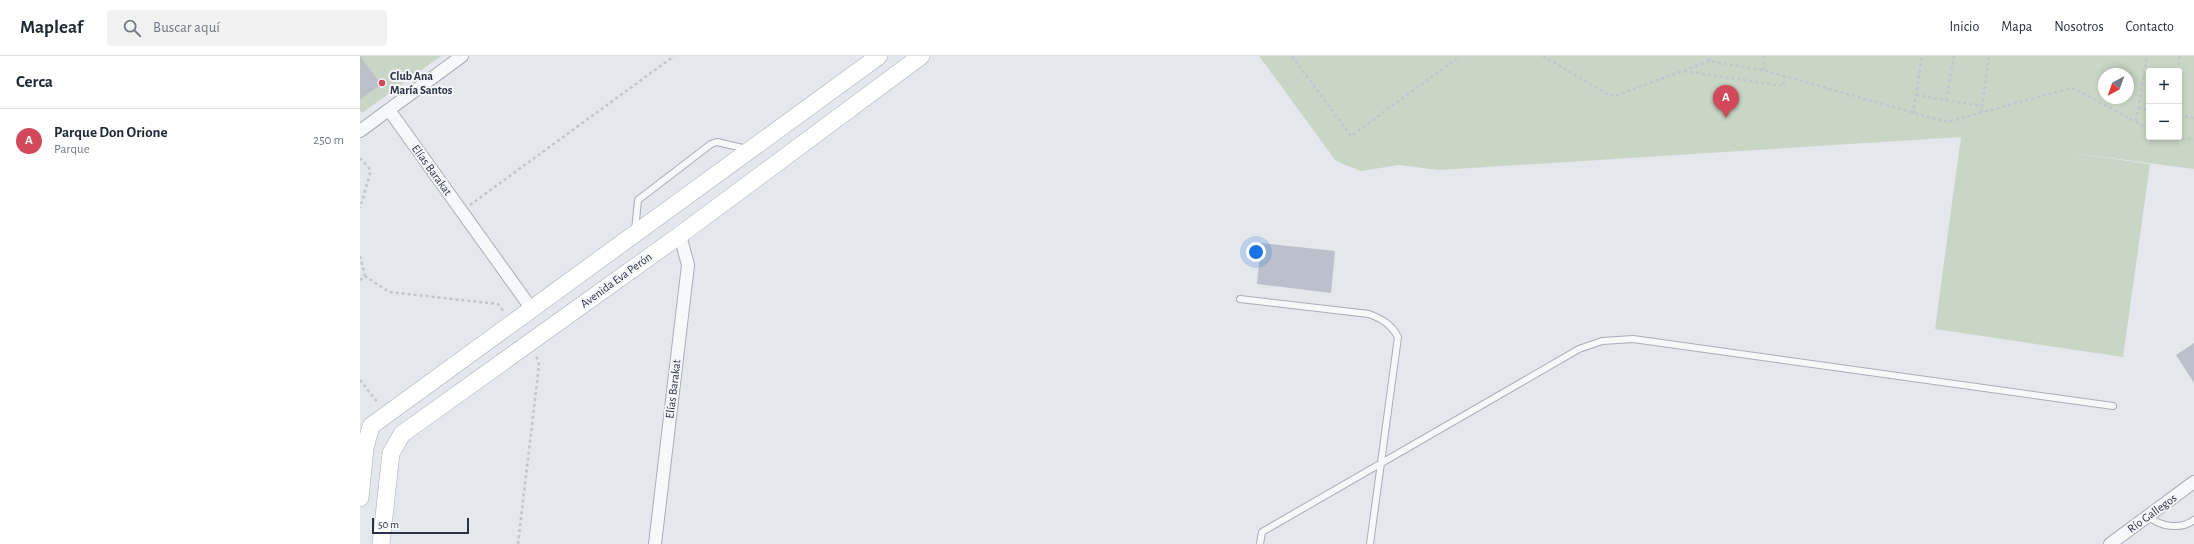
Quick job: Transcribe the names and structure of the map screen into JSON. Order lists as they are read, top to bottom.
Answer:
{
  "streets": {
    "main road": ["Avenida Eva Perón"],
    "street": ["Elías Barakat", "Río Gallegos"]
  },
  "crossings": [
    ["Elías Barakat", "Avenida Eva Perón"]
  ],
  "places": ["Club Ana María Santos"],
  "scale_bar": "50 m",
  "north": "bottom left",
  "page": {
    "header": "Mapleaf",
    "search": "Buscar aquí",
    "nav": [
      "Inicio",
      "Mapa",
      "Nosotros",
      "Contacto"
    ],
    "heading": "Cerca",
    "map_buttons": ["+", "−"],
    "pins": "A",
    "list": [
      {
        "mark": "A",
        "name": "Parque Don Orione",
        "note": "Parque",
        "value": "250 m"
      }
    ],
    "scale": "50 m"
  }
}
